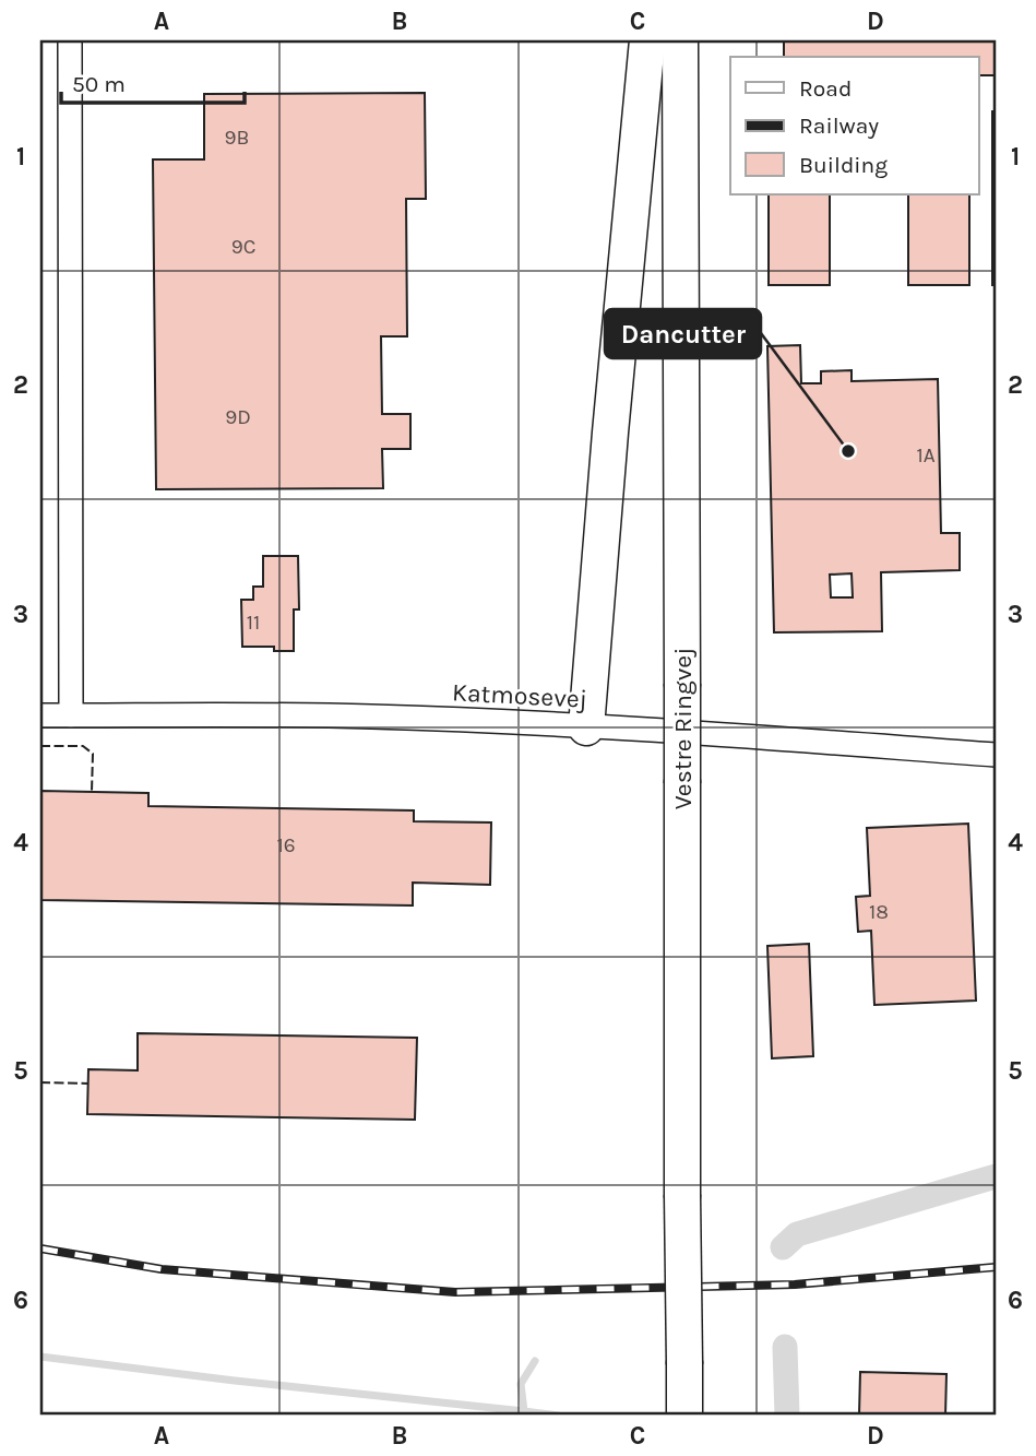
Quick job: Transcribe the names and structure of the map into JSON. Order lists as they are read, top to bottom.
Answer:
{
  "streets": {
    "main road": ["Vestre Ringvej"],
    "street": ["Katmosevej"]
  },
  "places": ["Dancutter"],
  "house_numbers": [
    "9B",
    "9C",
    "9D",
    "1A",
    "11",
    "16",
    "18"
  ],
  "legend": ["Road", "Railway", "Building"],
  "scale_bar": "50 m",
  "grid": {
    "columns": [
      "A",
      "B",
      "C",
      "D"
    ],
    "rows": [
      "1",
      "2",
      "3",
      "4",
      "5",
      "6"
    ]
  }
}
